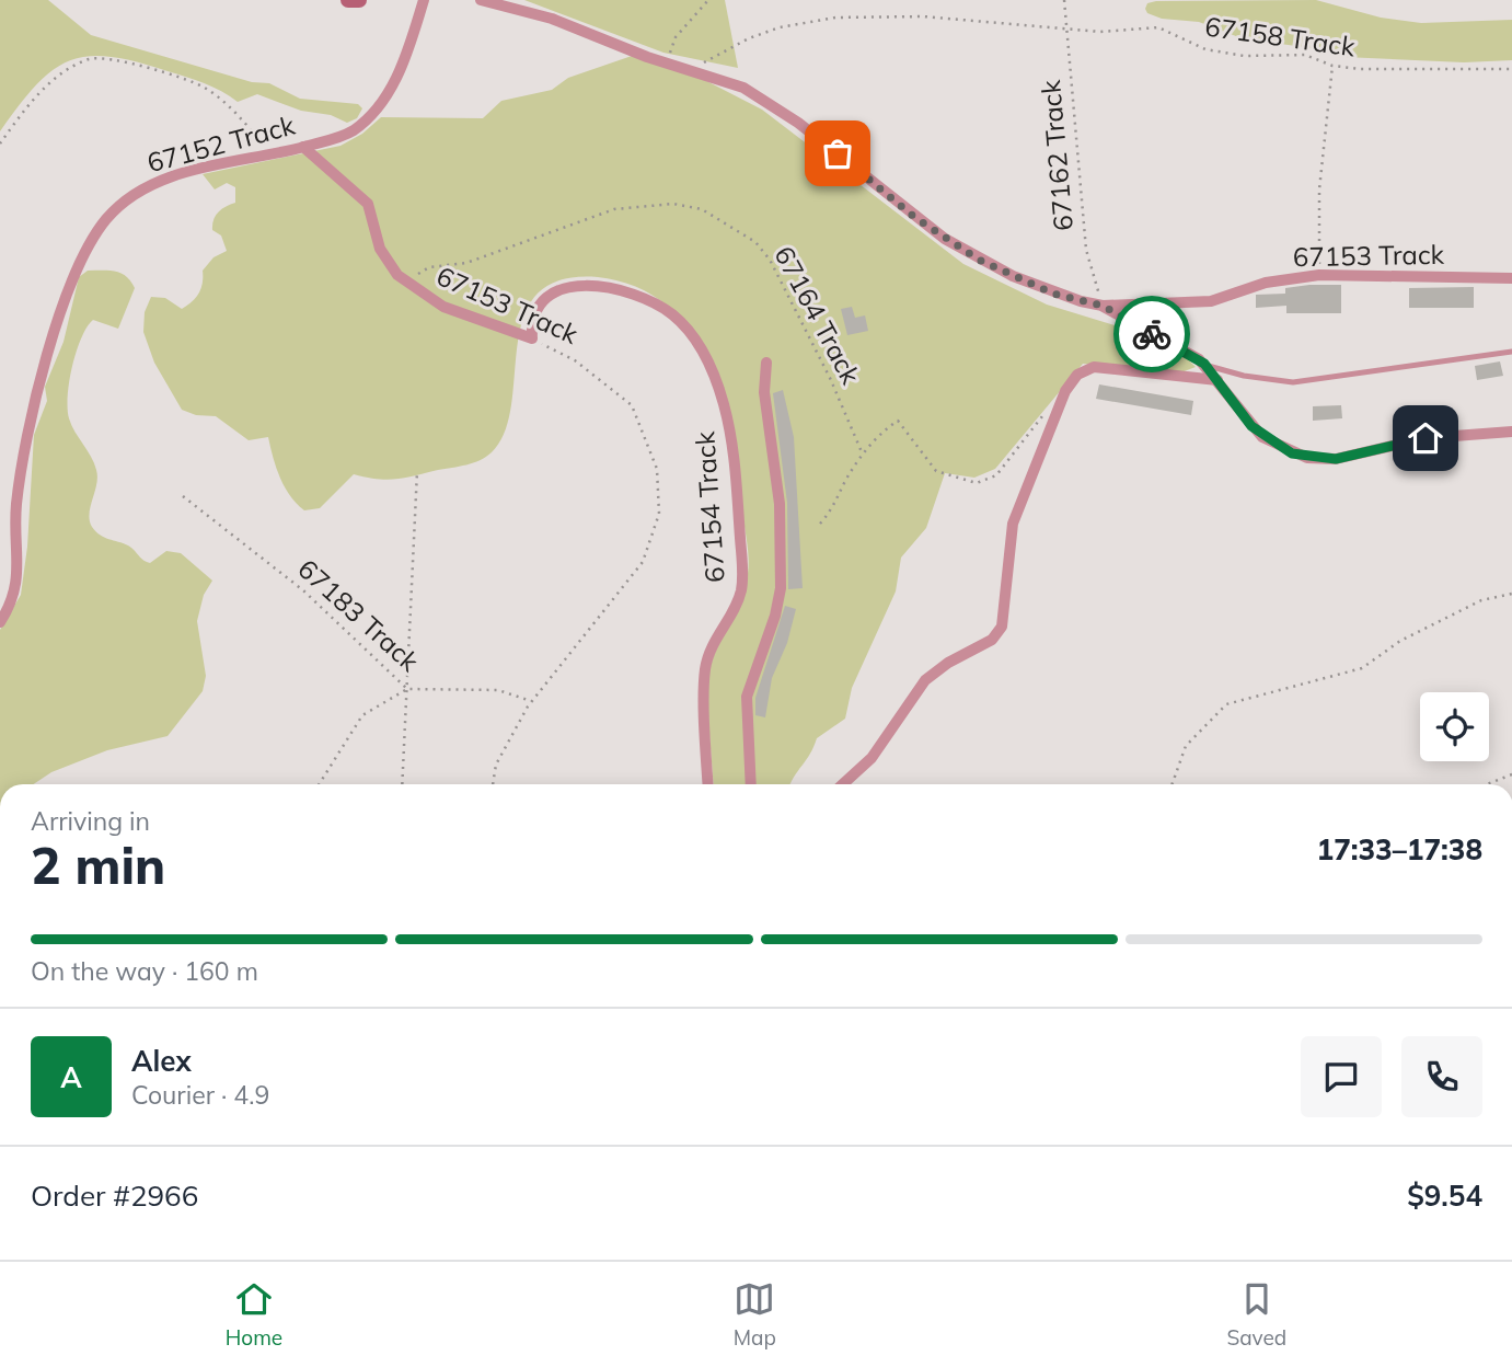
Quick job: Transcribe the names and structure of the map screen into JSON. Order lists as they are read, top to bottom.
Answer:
{
  "streets": {
    "street": ["67152 Track", "67153 Track", "67154 Track"],
    "path": [
      "67158 Track",
      "67162 Track",
      "67164 Track",
      "67183 Track"
    ]
  },
  "crossings": [
    ["67158 Track", "67162 Track"],
    ["67158 Track", "67153 Track"],
    ["67152 Track", "67153 Track"],
    ["67162 Track", "67153 Track"],
    ["67153 Track", "67164 Track"],
    ["67153 Track", "67154 Track"],
    ["67153 Track", "67183 Track"]
  ],
  "page": {
    "heading": ["2 min", "Arriving in", "17:33–17:38"],
    "panel": [
      "Alex",
      "Courier · 4.9",
      "Order #2966",
      "$9.54"
    ],
    "bar": "On the way · 160 m",
    "round": "A",
    "tabs": ["Home", "Map", "Saved"]
  }
}
